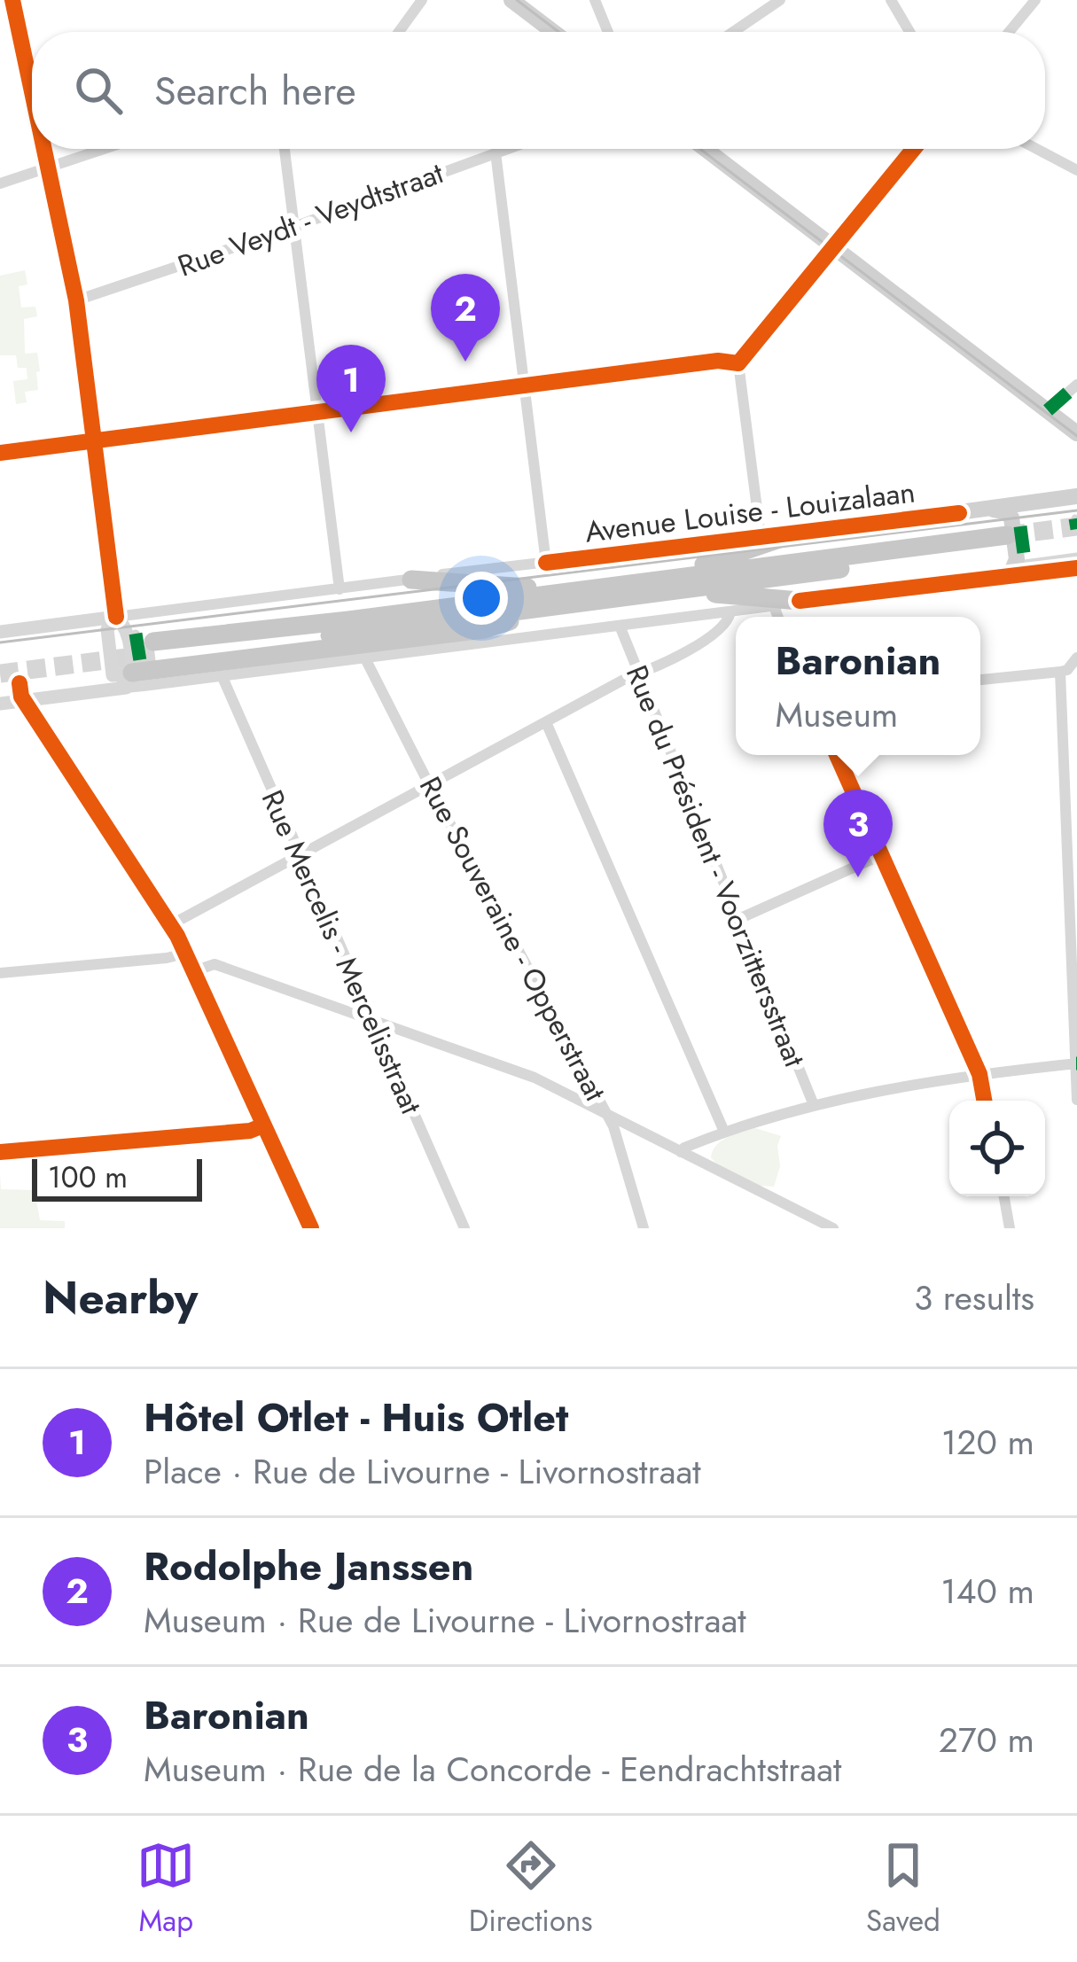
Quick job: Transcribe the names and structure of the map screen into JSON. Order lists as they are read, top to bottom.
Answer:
{
  "streets": {
    "highway": ["Avenue Louise - Louizalaan"],
    "street": [
      "Rue Veydt - Veydtstraat",
      "Rue du Président - Voorzittersstraat",
      "Rue Souveraine - Opperstraat",
      "Rue Mercelis - Mercelisstraat"
    ]
  },
  "scale_bar": "100 m",
  "page": {
    "search": "Search here",
    "pins": ["2", "1", "3"],
    "popup": ["Baronian", "Museum"],
    "scale": "100 m",
    "heading": ["Nearby", "3 results"],
    "list": [
      {
        "mark": "1",
        "name": "Hôtel Otlet - Huis Otlet",
        "note": "Place · Rue de Livourne - Livornostraat",
        "value": "120 m"
      },
      {
        "mark": "2",
        "name": "Rodolphe Janssen",
        "note": "Museum · Rue de Livourne - Livornostraat",
        "value": "140 m"
      },
      {
        "mark": "3",
        "name": "Baronian",
        "note": "Museum · Rue de la Concorde - Eendrachtstraat",
        "value": "270 m"
      }
    ],
    "nav": ["Map", "Directions", "Saved"]
  }
}
